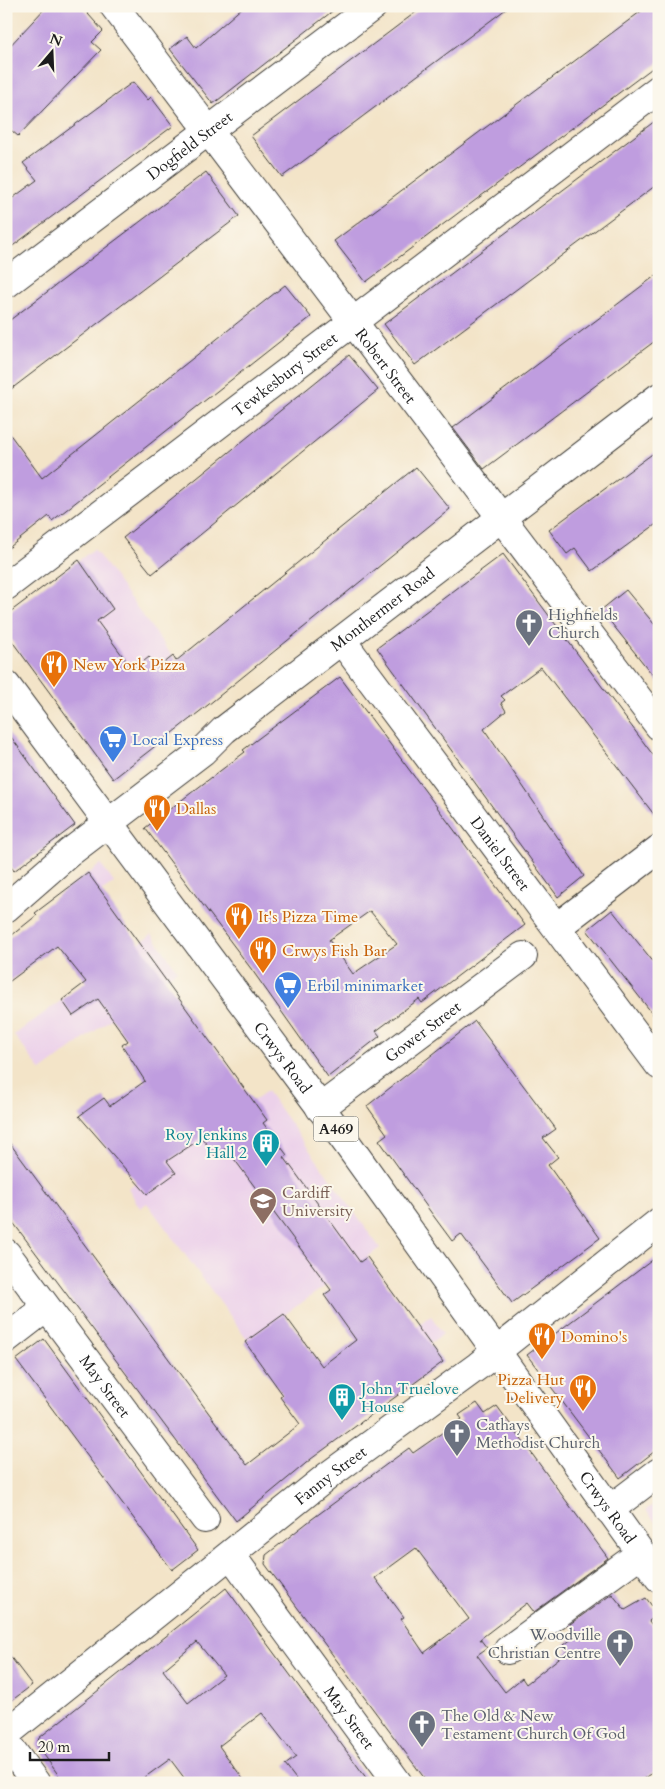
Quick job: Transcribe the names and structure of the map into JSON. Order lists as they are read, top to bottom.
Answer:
{
  "streets": {
    "street": [
      "Dogfield Street",
      "Robert Street",
      "Tewkesbury Street",
      "Monthermer Road",
      "Daniel Street",
      "Gower Street",
      "Crwys Road",
      "A469",
      "May Street",
      "Fanny Street"
    ]
  },
  "crossings": [
    ["Dogfield Street", "Robert Street"],
    ["Robert Street", "Tewkesbury Street"],
    ["Robert Street", "Monthermer Road"],
    ["Monthermer Road", "Daniel Street"],
    ["Monthermer Road", "Crwys Road"],
    ["Gower Street", "Crwys Road"],
    ["Crwys Road", "Fanny Street"],
    ["May Street", "Fanny Street"]
  ],
  "places": {
    "church": [
      "Highfields Church",
      "Cathays Methodist Church",
      "Woodville Christian Centre",
      "The Old & New Testament Church Of God"
    ],
    "restaurant": [
      "New York Pizza",
      "Dallas",
      "It's Pizza Time",
      "Crwys Fish Bar",
      "Domino's",
      "Pizza Hut Delivery"
    ],
    "supermarket": ["Local Express", "Erbil minimarket"],
    "building": ["Roy Jenkins Hall 2", "John Truelove House"],
    "school or university": ["Cardiff University"]
  },
  "scale_bar": "20 m",
  "north": "top"
}
